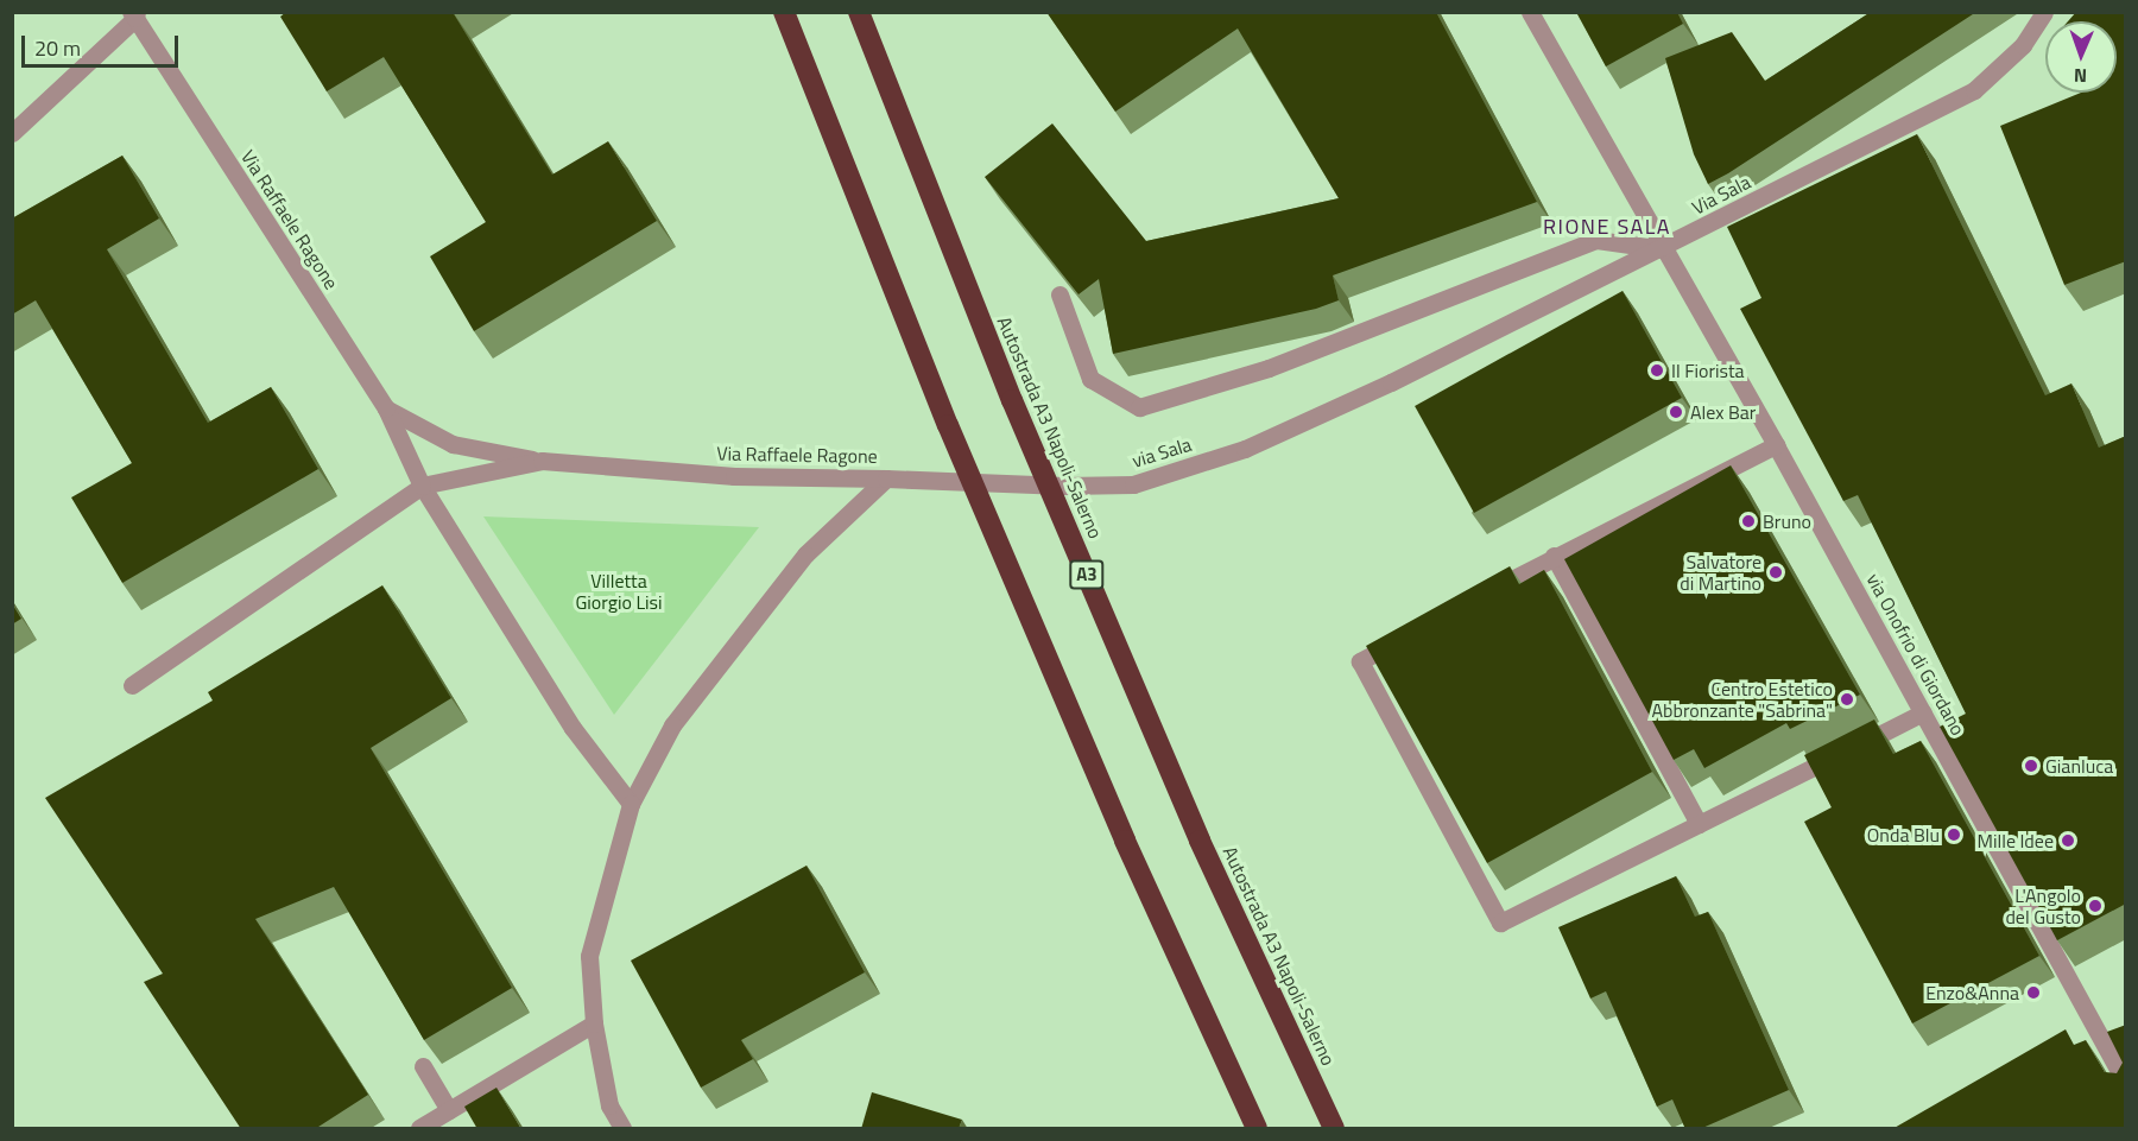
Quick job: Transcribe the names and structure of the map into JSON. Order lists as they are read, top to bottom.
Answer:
{
  "streets": {
    "highway": ["Autostrada A3 Napoli-Salerno", "A3"],
    "street": [
      "Via Sala",
      "Via Raffaele Ragone",
      "via Sala",
      "via Onofrio di Giordano"
    ]
  },
  "crossings": [
    ["Via Sala", "via Sala"],
    ["Via Sala", "via Onofrio di Giordano"],
    ["Via Raffaele Ragone", "via Sala"]
  ],
  "districts": ["RIONE SALA"],
  "parks": ["Villetta Giorgio Lisi"],
  "places": [
    "Il Fiorista",
    "Alex Bar",
    "Bruno",
    "Salvatore di Martino",
    "Centro Estetico Abbronzante \"Sabrina\"",
    "Gianluca",
    "Onda Blu",
    "Mille Idee",
    "L'Angolo del Gusto",
    "Enzo&Anna"
  ],
  "scale_bar": "20 m",
  "north": "bottom"
}
